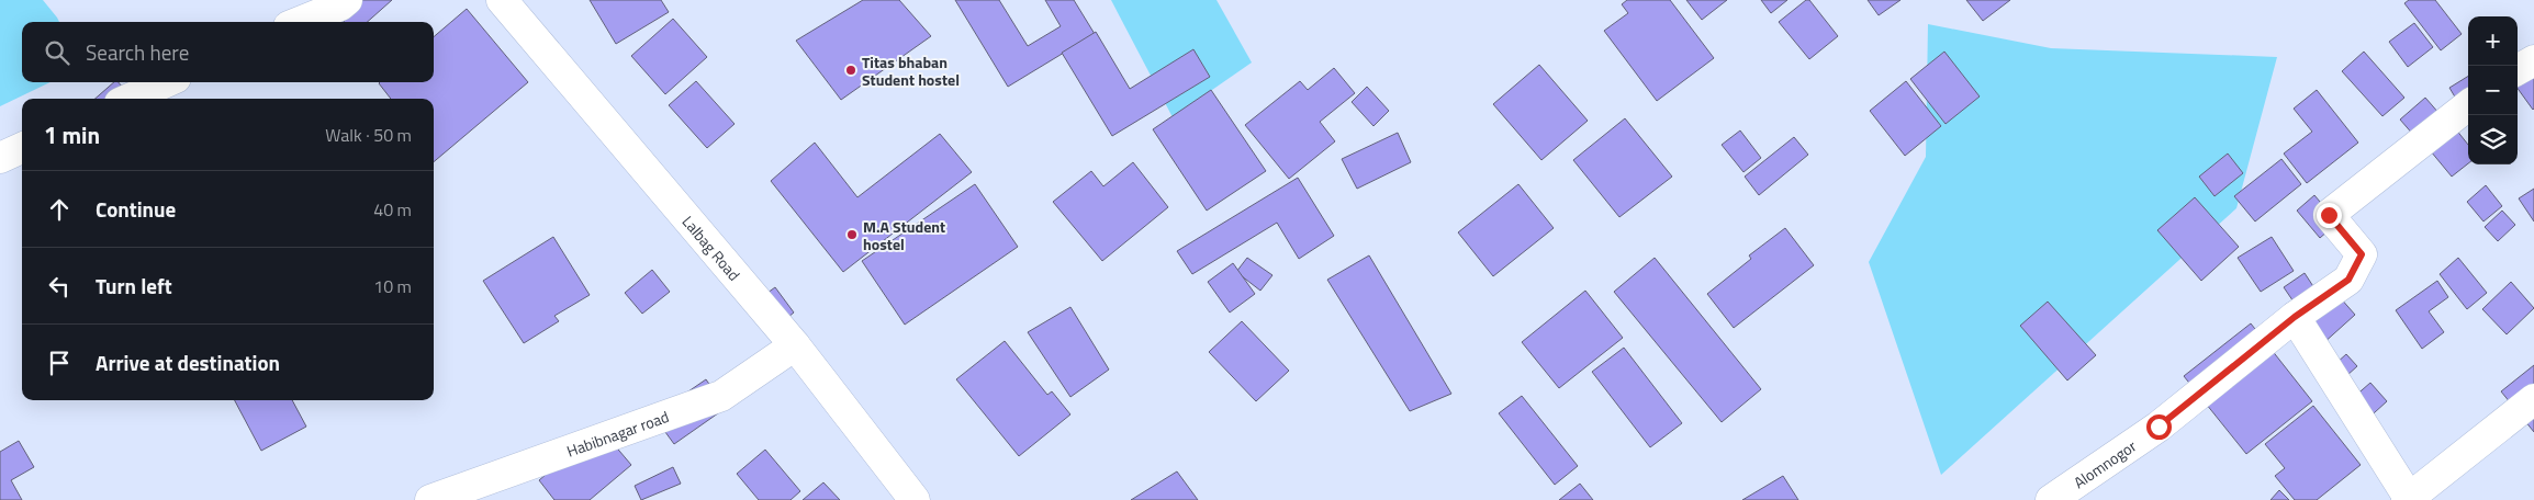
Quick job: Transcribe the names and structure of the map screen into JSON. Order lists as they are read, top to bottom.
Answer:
{
  "streets": {
    "main road": ["Lalbag Road", "Habibnagar road", "Alomnogor"]
  },
  "crossings": [
    ["Lalbag Road", "Habibnagar road"]
  ],
  "places": ["Titas bhaban Student hostel", "M.A Student hostel"],
  "page": {
    "map_buttons": ["+", "−"],
    "search": "Search here",
    "heading": ["1 min", "Walk · 50 m"],
    "list": [
      ["Continue", "40 m"],
      ["Turn left", "10 m"],
      "Arrive at destination"
    ]
  }
}
